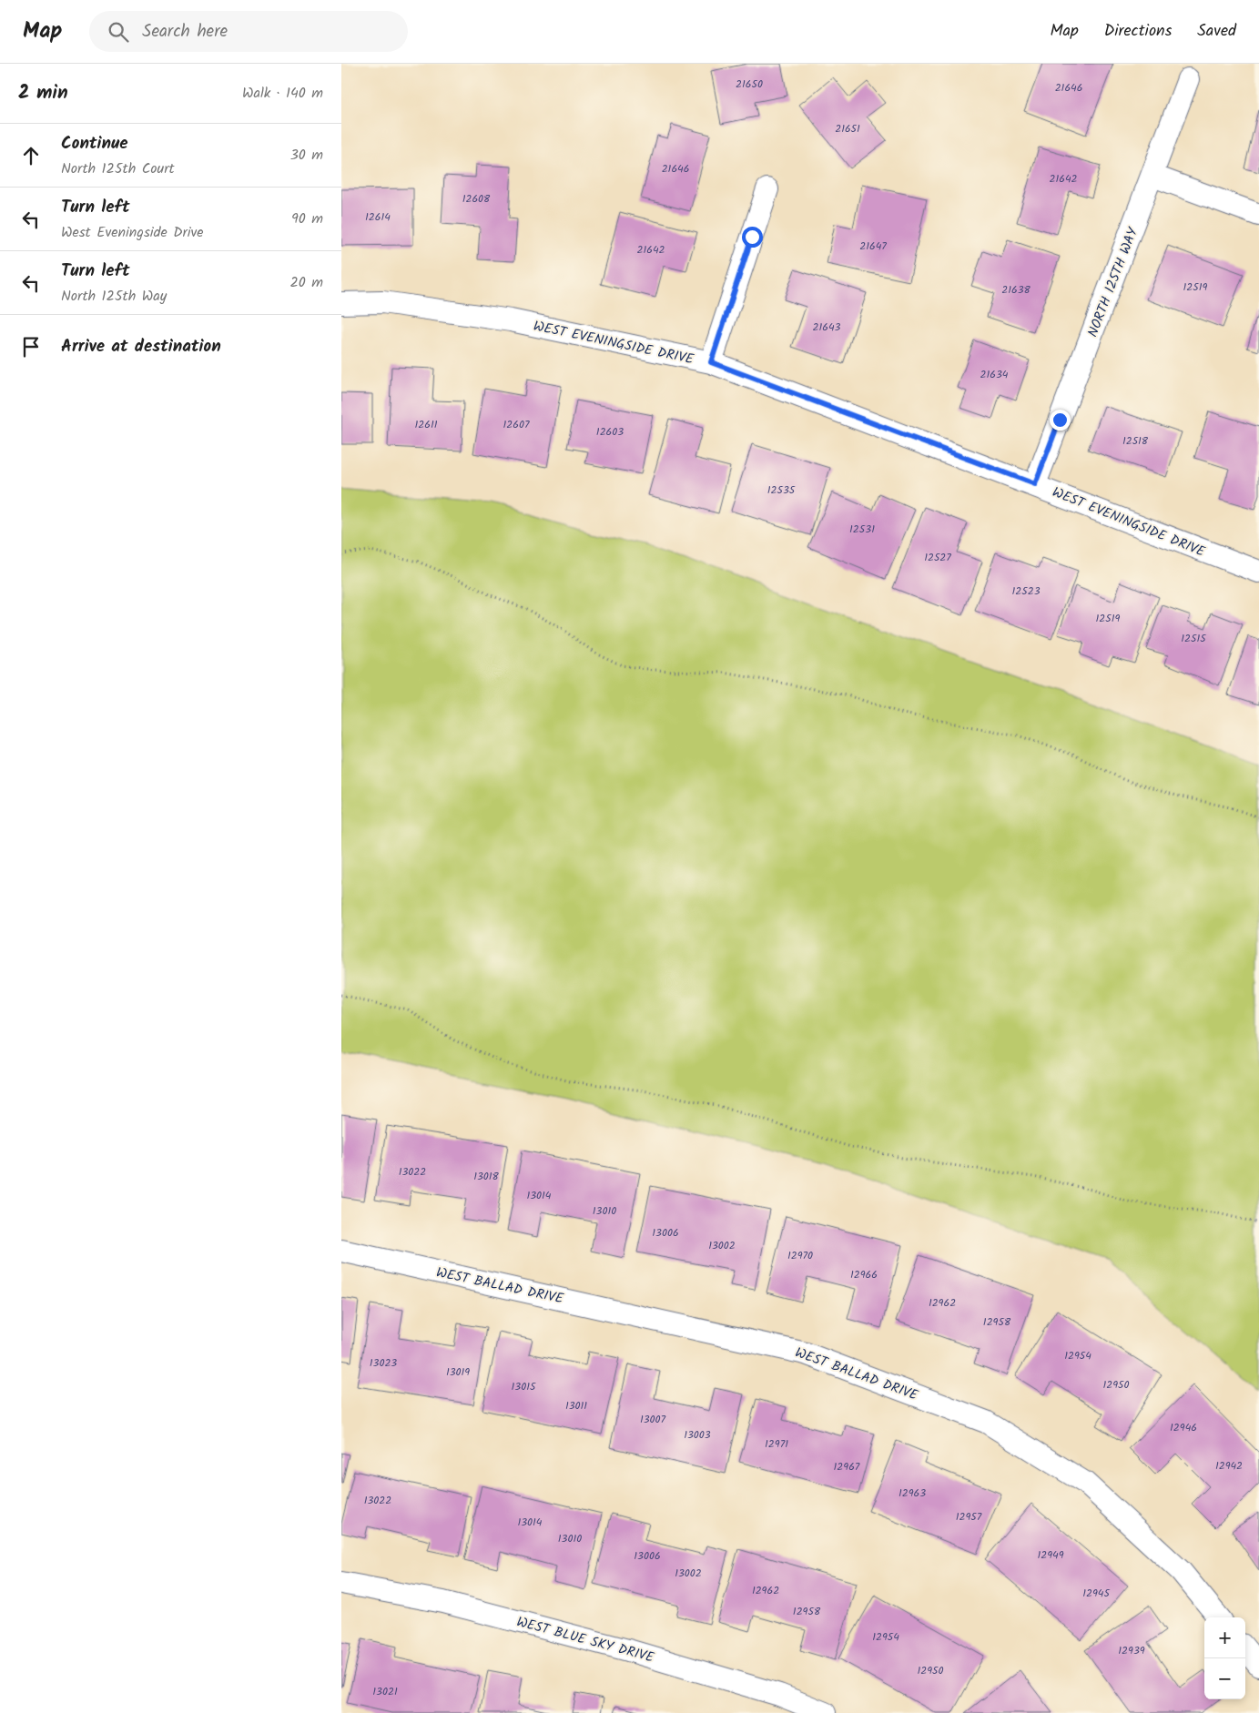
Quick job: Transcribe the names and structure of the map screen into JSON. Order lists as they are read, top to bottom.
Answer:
{
  "streets": {
    "street": [
      "NORTH 125TH WAY",
      "WEST EVENINGSIDE DRIVE",
      "WEST BALLAD DRIVE",
      "WEST BLUE SKY DRIVE"
    ]
  },
  "crossings": [
    ["NORTH 125TH WAY", "WEST EVENINGSIDE DRIVE"]
  ],
  "house_numbers": [
    "21650",
    "21646",
    "21651",
    "21646",
    "21642",
    "12608",
    "12614",
    "21647",
    "21642",
    "12519",
    "21638",
    "21643",
    "21634",
    "12611",
    "12607",
    "12603",
    "12518",
    "12535",
    "12531",
    "12527",
    "12523",
    "12519",
    "12515",
    "13022",
    "13018",
    "13014",
    "13010",
    "13006",
    "13002",
    "12970",
    "12966",
    "12962",
    "12958",
    "12954",
    "13023",
    "13019",
    "12950",
    "13015",
    "13011",
    "13007",
    "12946",
    "13003",
    "12971",
    "12942",
    "12967",
    "12963",
    "13022",
    "12957",
    "13014",
    "13010",
    "12949",
    "13006",
    "13002",
    "12962",
    "12945",
    "12958",
    "12954",
    "12939",
    "12950",
    "13021"
  ],
  "page": {
    "header": "Map",
    "search": "Search here",
    "nav": ["Map", "Directions", "Saved"],
    "heading": ["2 min", "Walk · 140 m"],
    "list": [
      ["Continue", "North 125th Court", "30 m"],
      ["Turn left", "West Eveningside Drive", "90 m"],
      ["Turn left", "North 125th Way", "20 m"],
      "Arrive at destination"
    ],
    "map_buttons": ["+", "−"]
  }
}
